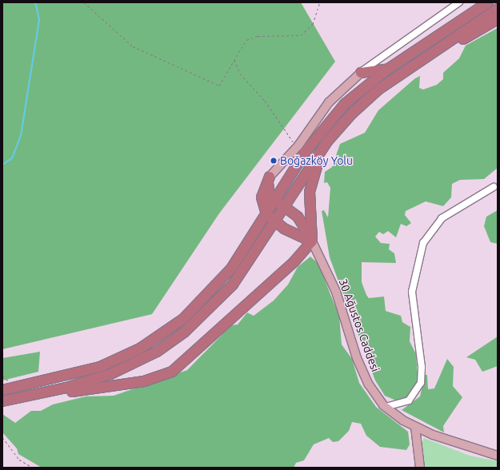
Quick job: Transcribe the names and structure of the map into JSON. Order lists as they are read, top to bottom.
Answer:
{
  "streets": {
    "main road": ["30 Ağustos Caddesi"]
  },
  "places": ["Boğazköy Yolu"]
}
